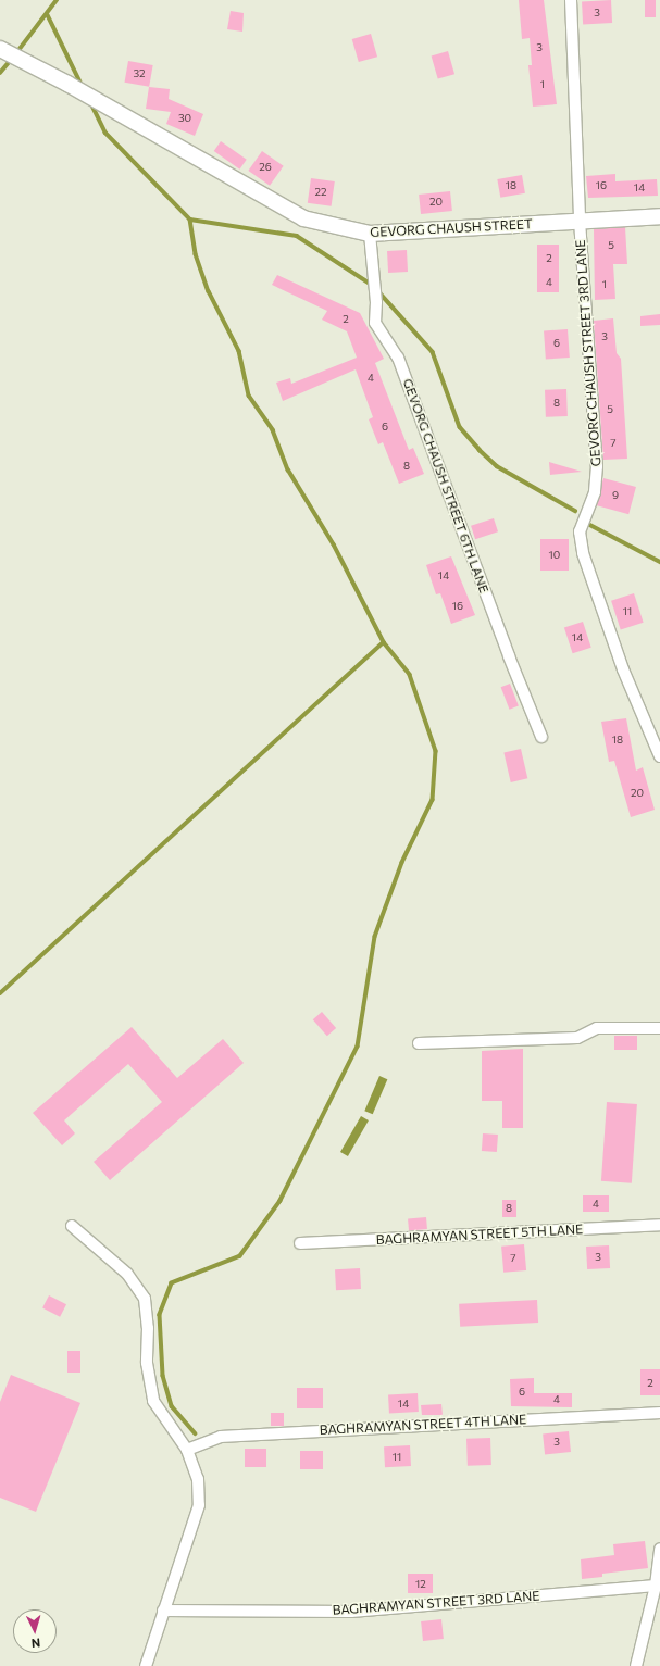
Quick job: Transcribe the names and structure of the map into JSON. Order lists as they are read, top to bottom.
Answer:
{
  "streets": {
    "main road": ["GEVORG CHAUSH STREET"],
    "street": [
      "GEVORG CHAUSH STREET 3RD LANE",
      "GEVORG CHAUSH STREET 6TH LANE",
      "BAGHRAMYAN STREET 5TH LANE",
      "BAGHRAMYAN STREET 4TH LANE",
      "BAGHRAMYAN STREET 3RD LANE"
    ]
  },
  "crossings": [
    ["GEVORG CHAUSH STREET", "GEVORG CHAUSH STREET 3RD LANE"],
    ["GEVORG CHAUSH STREET", "GEVORG CHAUSH STREET 6TH LANE"]
  ],
  "house_numbers": [
    "3",
    "3",
    "32",
    "1",
    "30",
    "26",
    "18",
    "16",
    "14",
    "22",
    "20",
    "5",
    "2",
    "4",
    "1",
    "2",
    "3",
    "6",
    "4",
    "8",
    "5",
    "6",
    "7",
    "8",
    "9",
    "10",
    "14",
    "16",
    "11",
    "14",
    "18",
    "20",
    "4",
    "8",
    "3",
    "7",
    "2",
    "6",
    "4",
    "14",
    "3",
    "11",
    "12"
  ],
  "north": "bottom"
}
